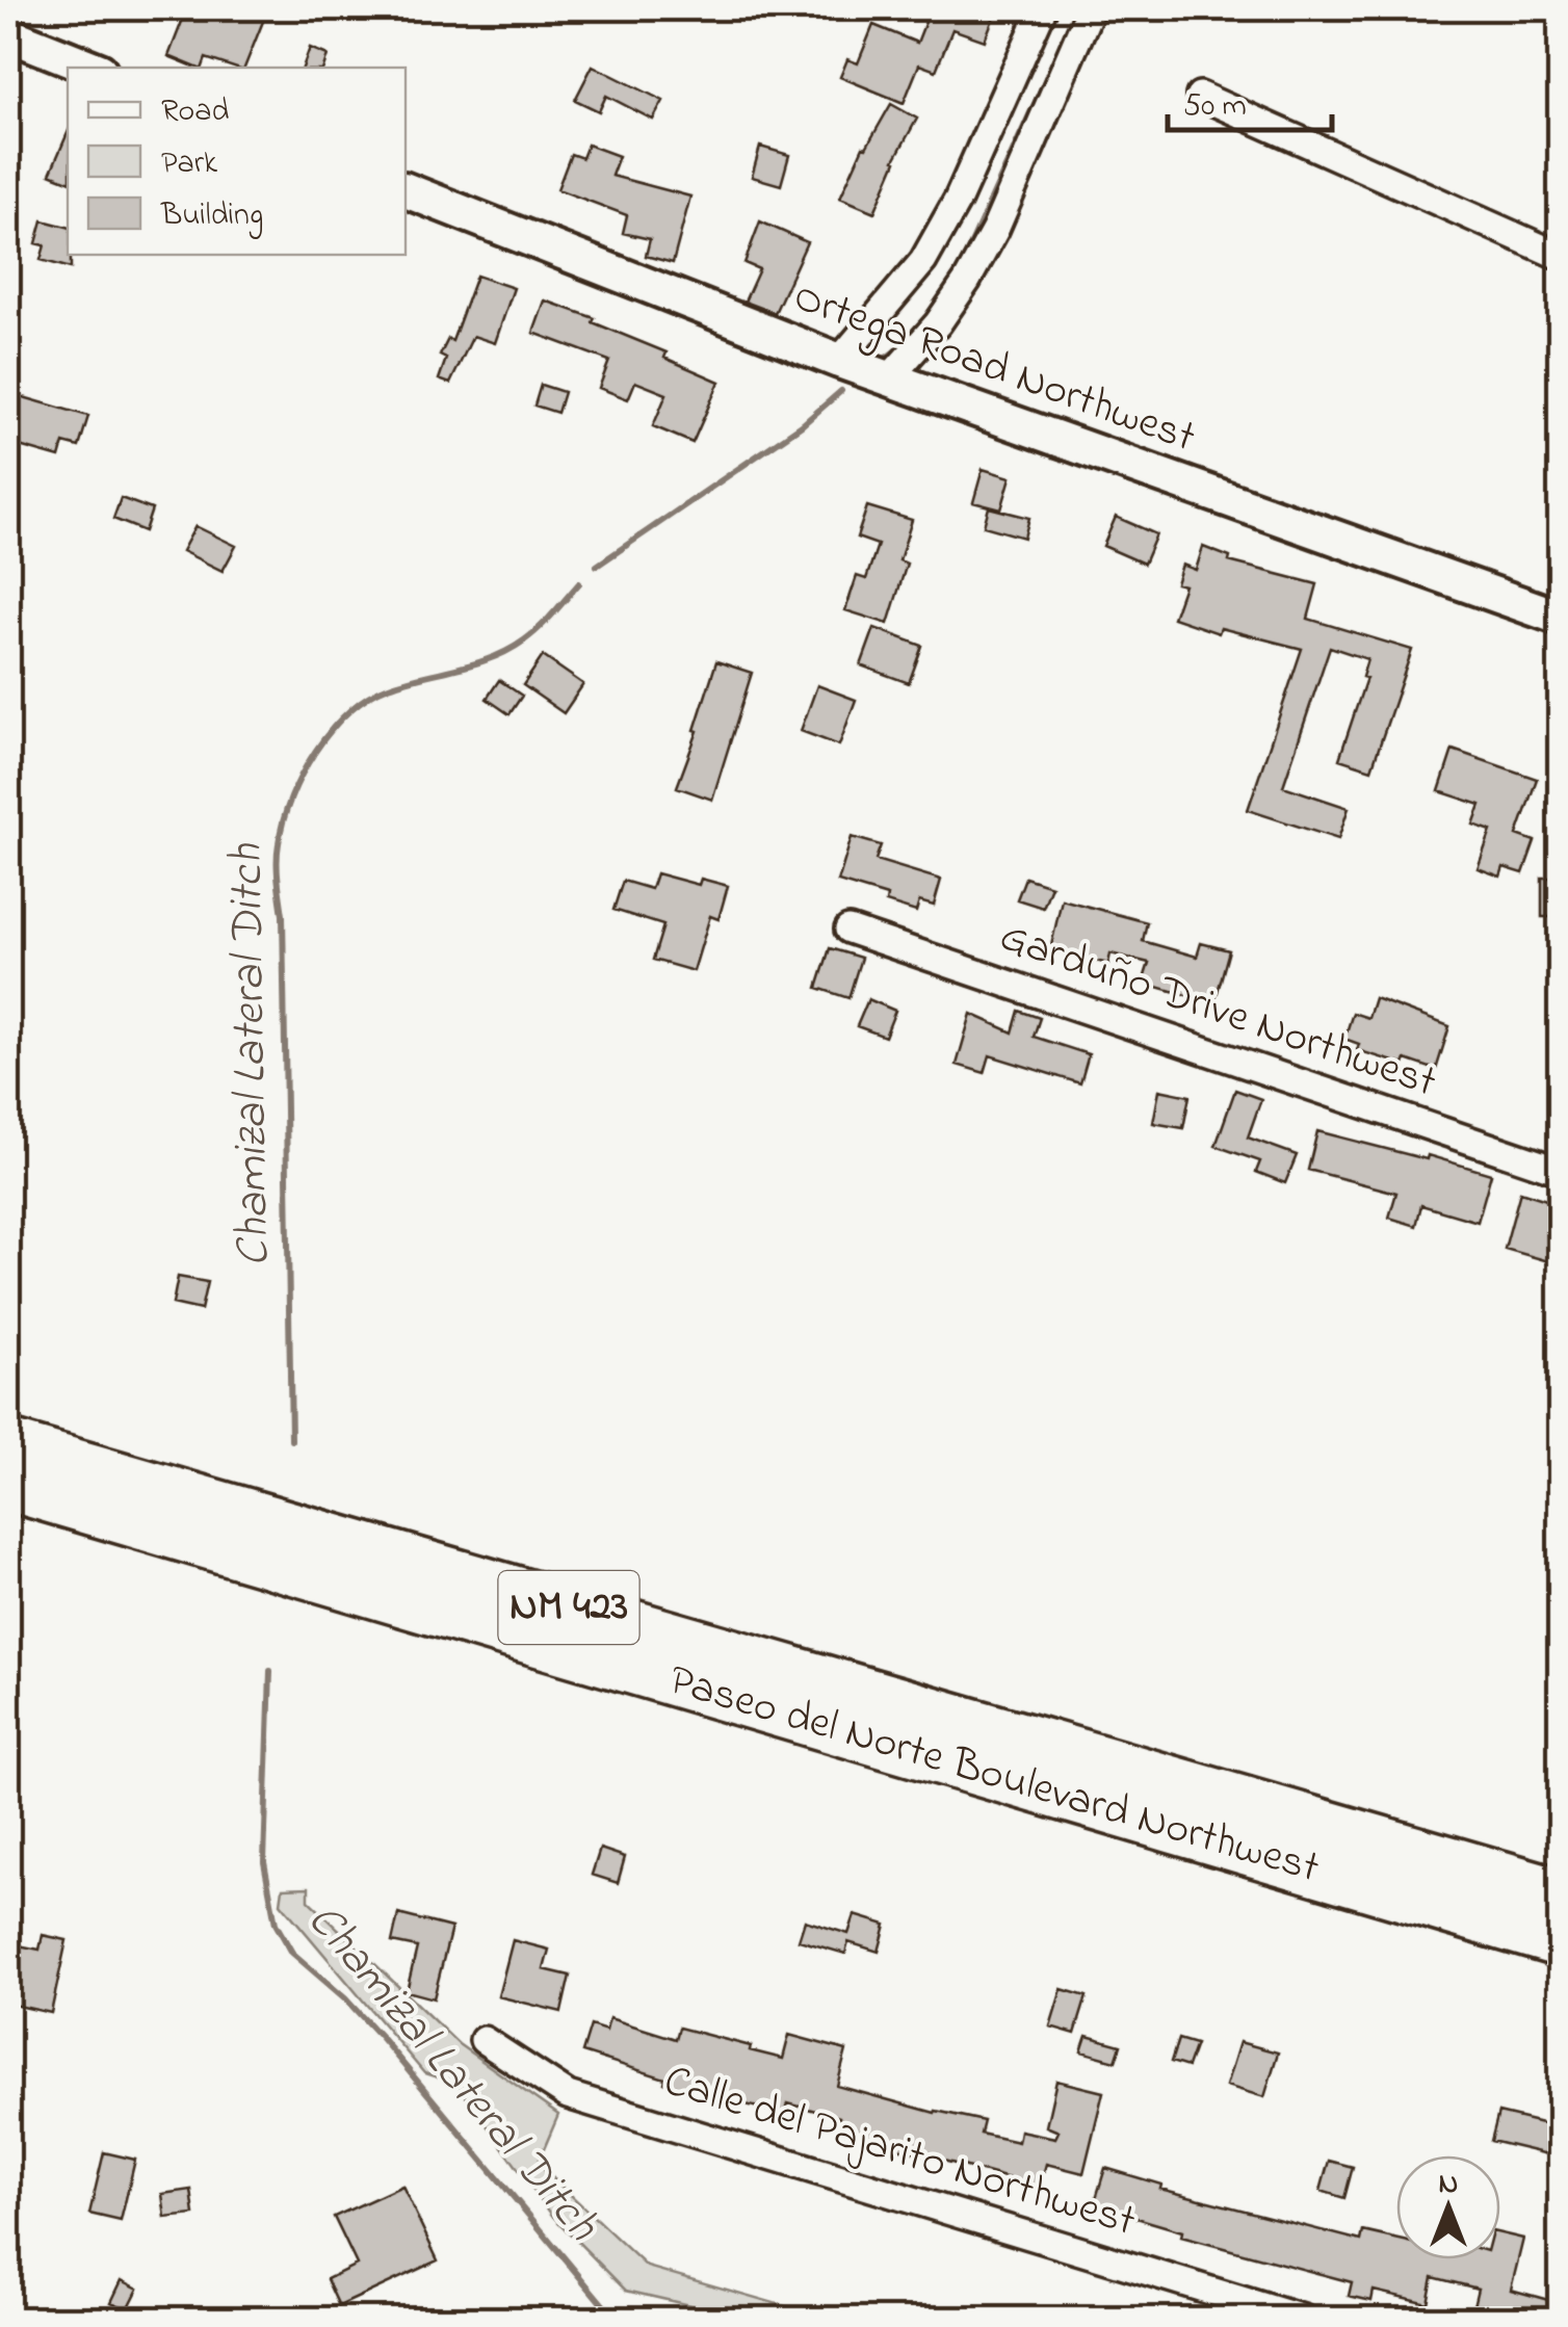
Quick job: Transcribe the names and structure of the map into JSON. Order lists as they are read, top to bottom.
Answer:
{
  "streets": {
    "highway": ["NM 423", "Paseo del Norte Boulevard Northwest"],
    "street": ["Ortega Road Northwest", "Garduño Drive Northwest", "Calle del Pajarito Northwest"]
  },
  "water": ["Chamizal Lateral Ditch"],
  "legend": ["Road", "Park", "Building"],
  "scale_bar": "50 m",
  "north": "top"
}
